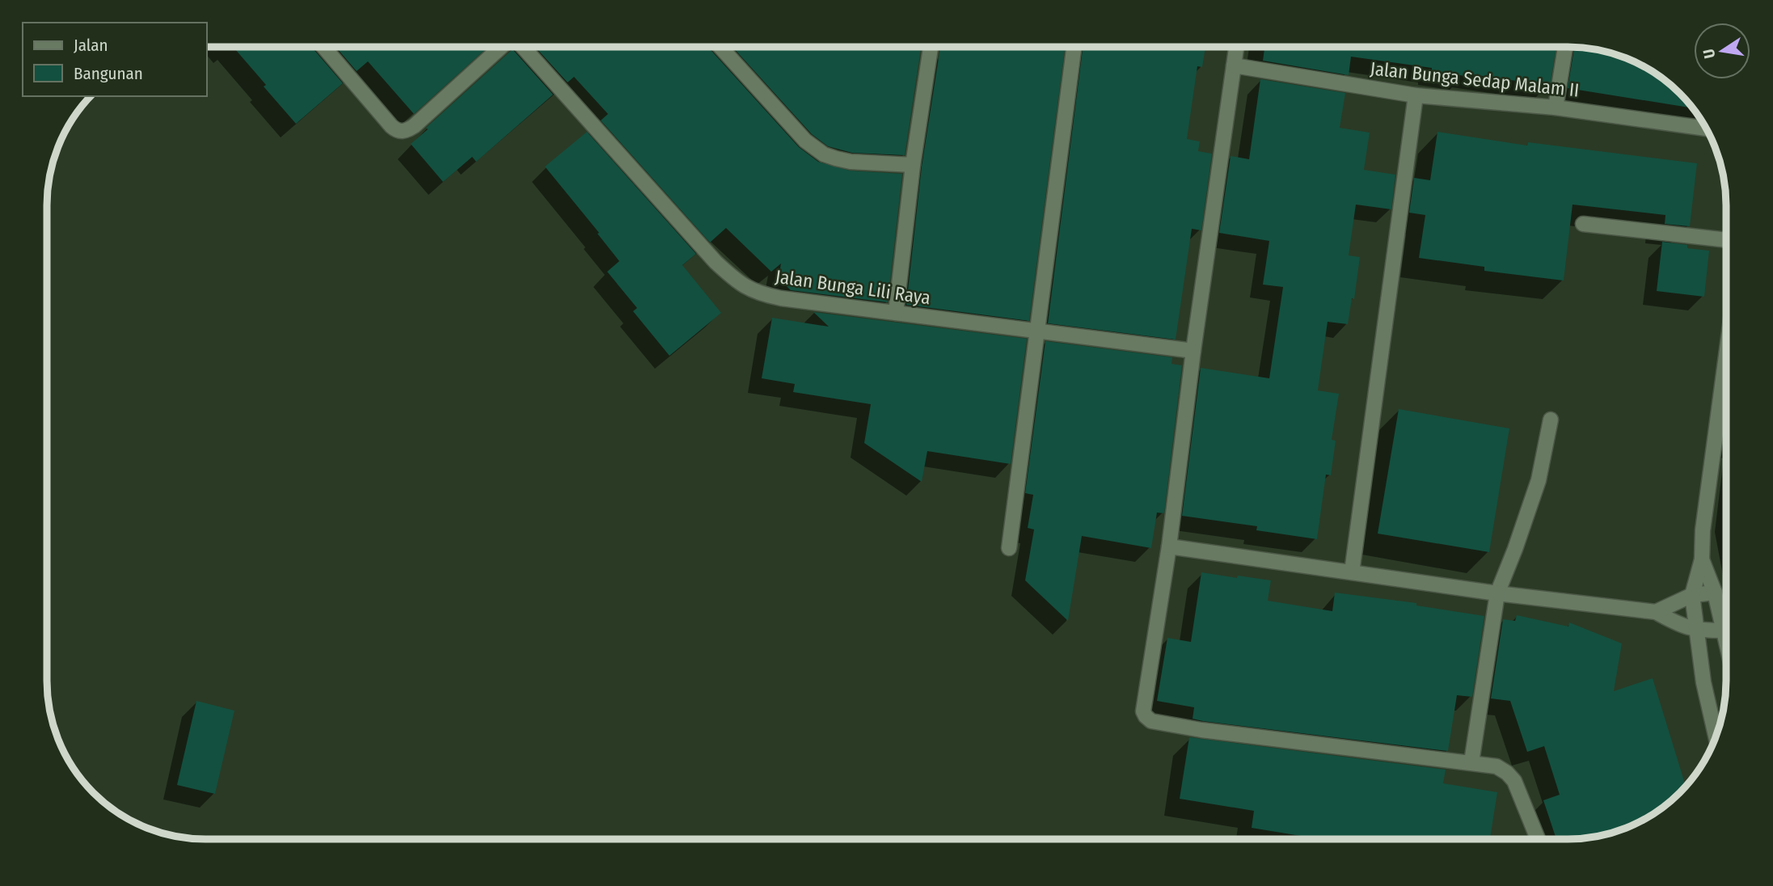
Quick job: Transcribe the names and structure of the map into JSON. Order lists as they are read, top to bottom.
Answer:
{
  "streets": {
    "street": ["Jalan Bunga Sedap Malam II", "Jalan Bunga Lili Raya"]
  },
  "legend": ["Jalan", "Bangunan"],
  "north": "left"
}
